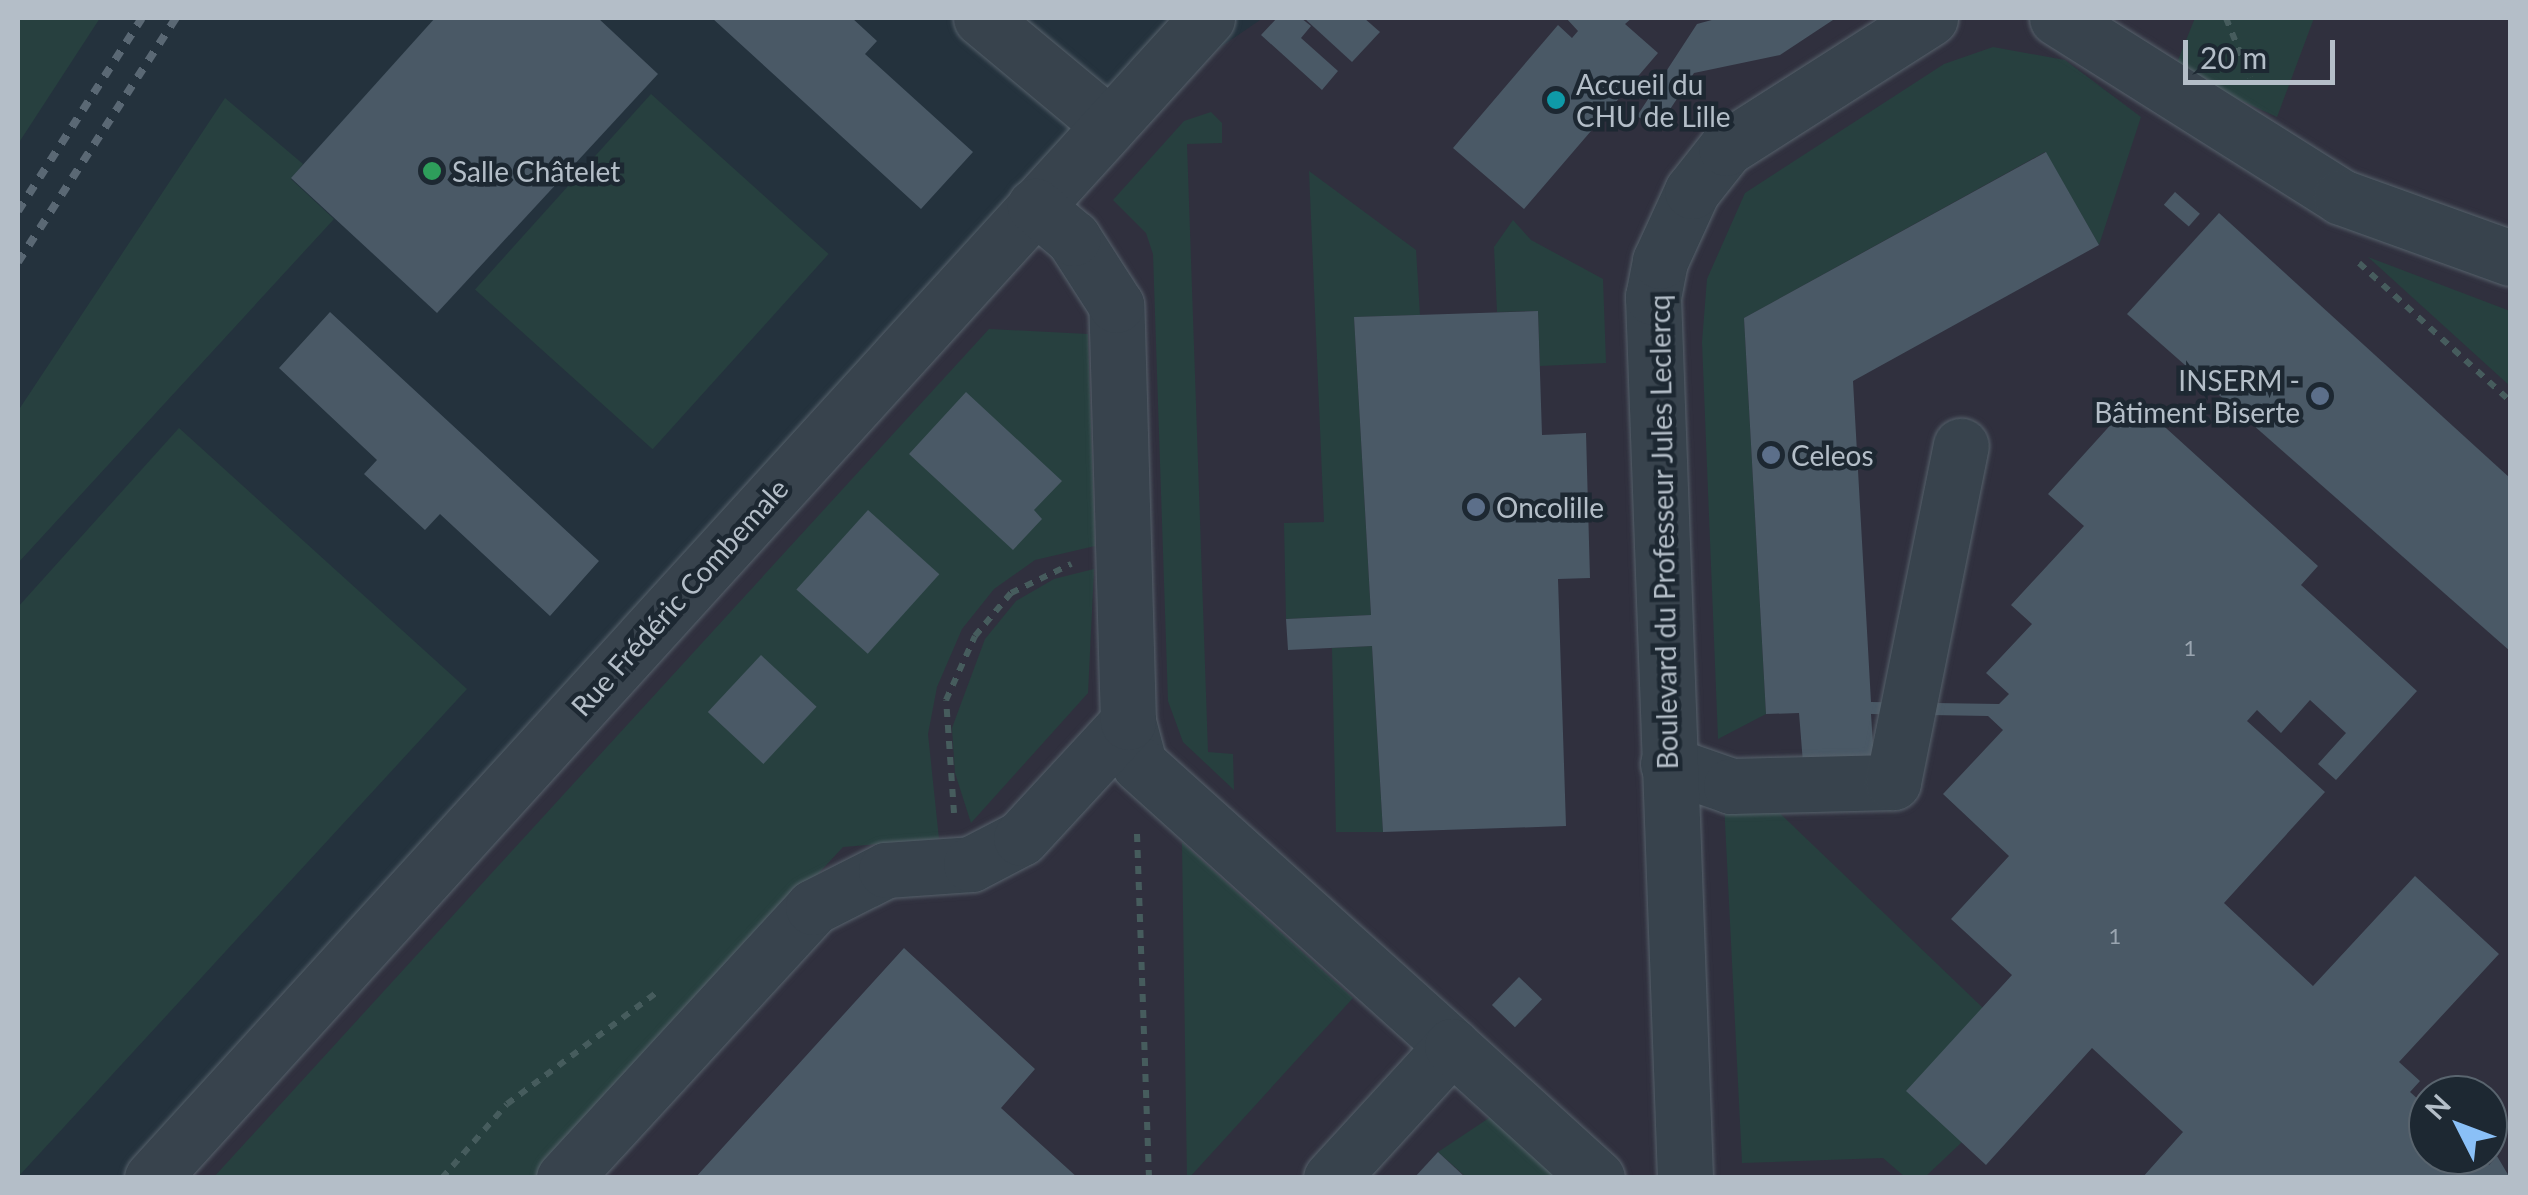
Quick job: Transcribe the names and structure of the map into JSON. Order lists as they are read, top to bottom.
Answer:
{
  "streets": {
    "street": ["Boulevard du Professeur Jules Leclercq", "Rue Frédéric Combemale"]
  },
  "places": [
    "Accueil du CHU de Lille",
    "Salle Châtelet",
    "INSERM - Bâtiment Biserte",
    "Celeos",
    "Oncolille"
  ],
  "house_numbers": ["1", "1"],
  "scale_bar": "20 m",
  "north": "top left"
}
